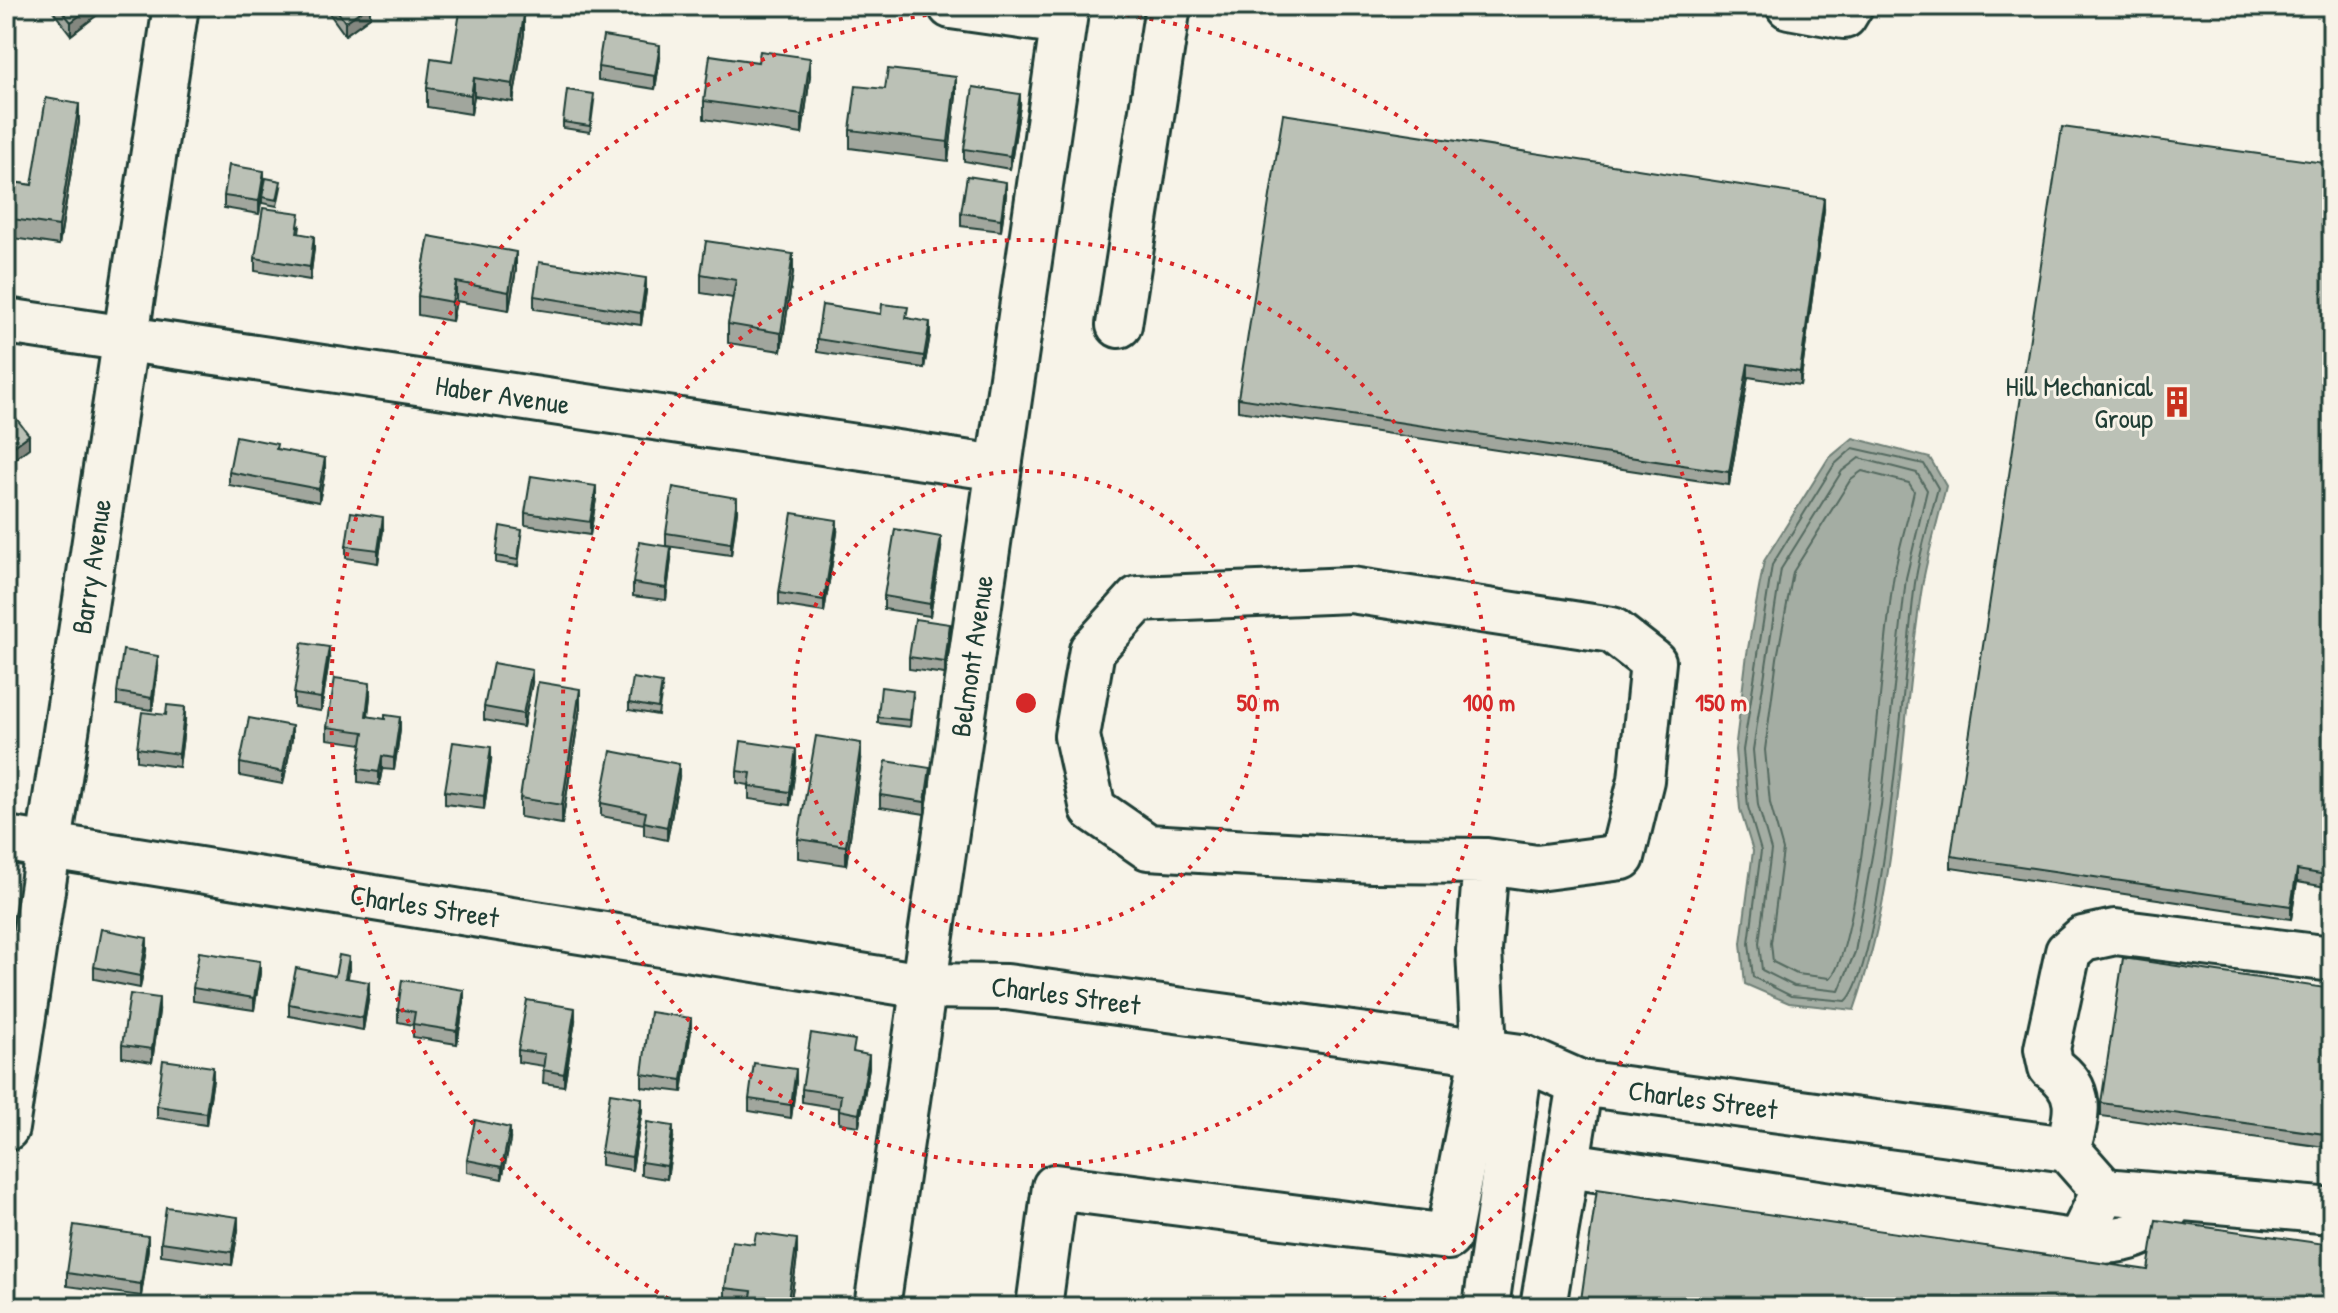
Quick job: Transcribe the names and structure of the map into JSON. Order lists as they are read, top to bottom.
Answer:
{
  "streets": {
    "street": [
      "Haber Avenue",
      "Barry Avenue",
      "Belmont Avenue",
      "Charles Street"
    ]
  },
  "crossings": [
    ["Haber Avenue", "Barry Avenue"],
    ["Haber Avenue", "Belmont Avenue"],
    ["Barry Avenue", "Charles Street"],
    ["Belmont Avenue", "Charles Street"]
  ],
  "places": {
    "building": ["Hill Mechanical Group"]
  },
  "rings": ["50 m", "100 m", "150 m"]
}
